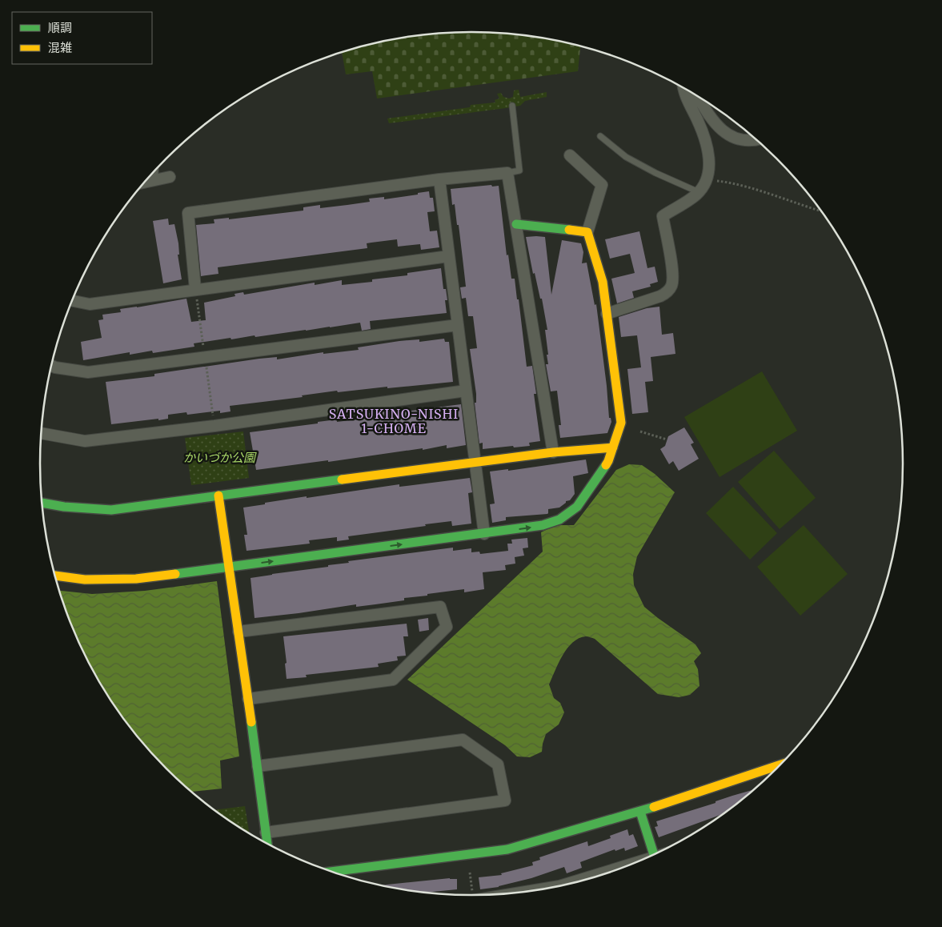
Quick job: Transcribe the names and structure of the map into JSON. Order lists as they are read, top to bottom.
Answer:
{
  "districts": ["SATSUKINO-NISHI 1-CHOME"],
  "parks": ["かいづか公園"],
  "legend": ["順調", "混雑"]
}
